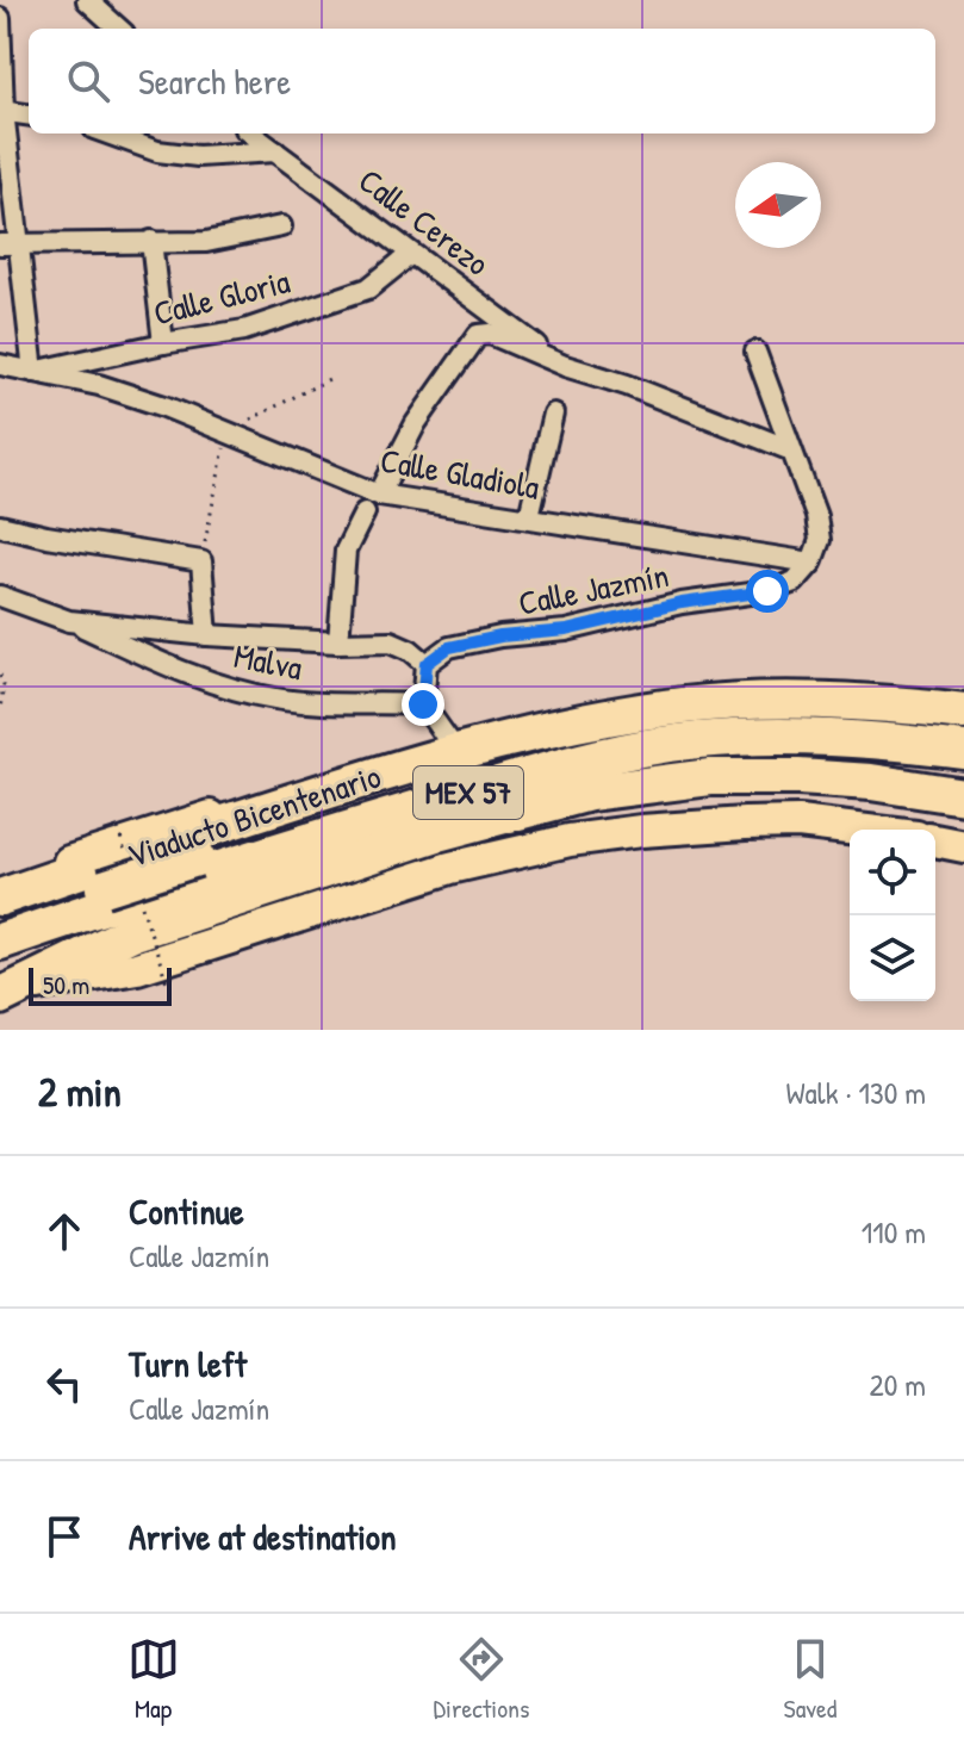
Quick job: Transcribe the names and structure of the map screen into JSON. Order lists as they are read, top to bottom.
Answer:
{
  "streets": {
    "highway": ["MEX 57", "Viaducto Bicentenario"],
    "street": [
      "Calle Cerezo",
      "Calle Gloria",
      "Calle Gladiola",
      "Calle Jazmín",
      "Malva"
    ]
  },
  "crossings": [
    ["Calle Cerezo", "Calle Gloria"],
    ["Calle Gloria", "Calle Gladiola"],
    ["Calle Gladiola", "Calle Jazmín"]
  ],
  "scale_bar": "50 m",
  "north": "left",
  "page": {
    "search": "Search here",
    "scale": "50 m",
    "heading": ["2 min", "Walk · 130 m"],
    "list": [
      ["Continue", "Calle Jazmín", "110 m"],
      ["Turn left", "Calle Jazmín", "20 m"],
      "Arrive at destination"
    ],
    "nav": ["Map", "Directions", "Saved"]
  }
}
